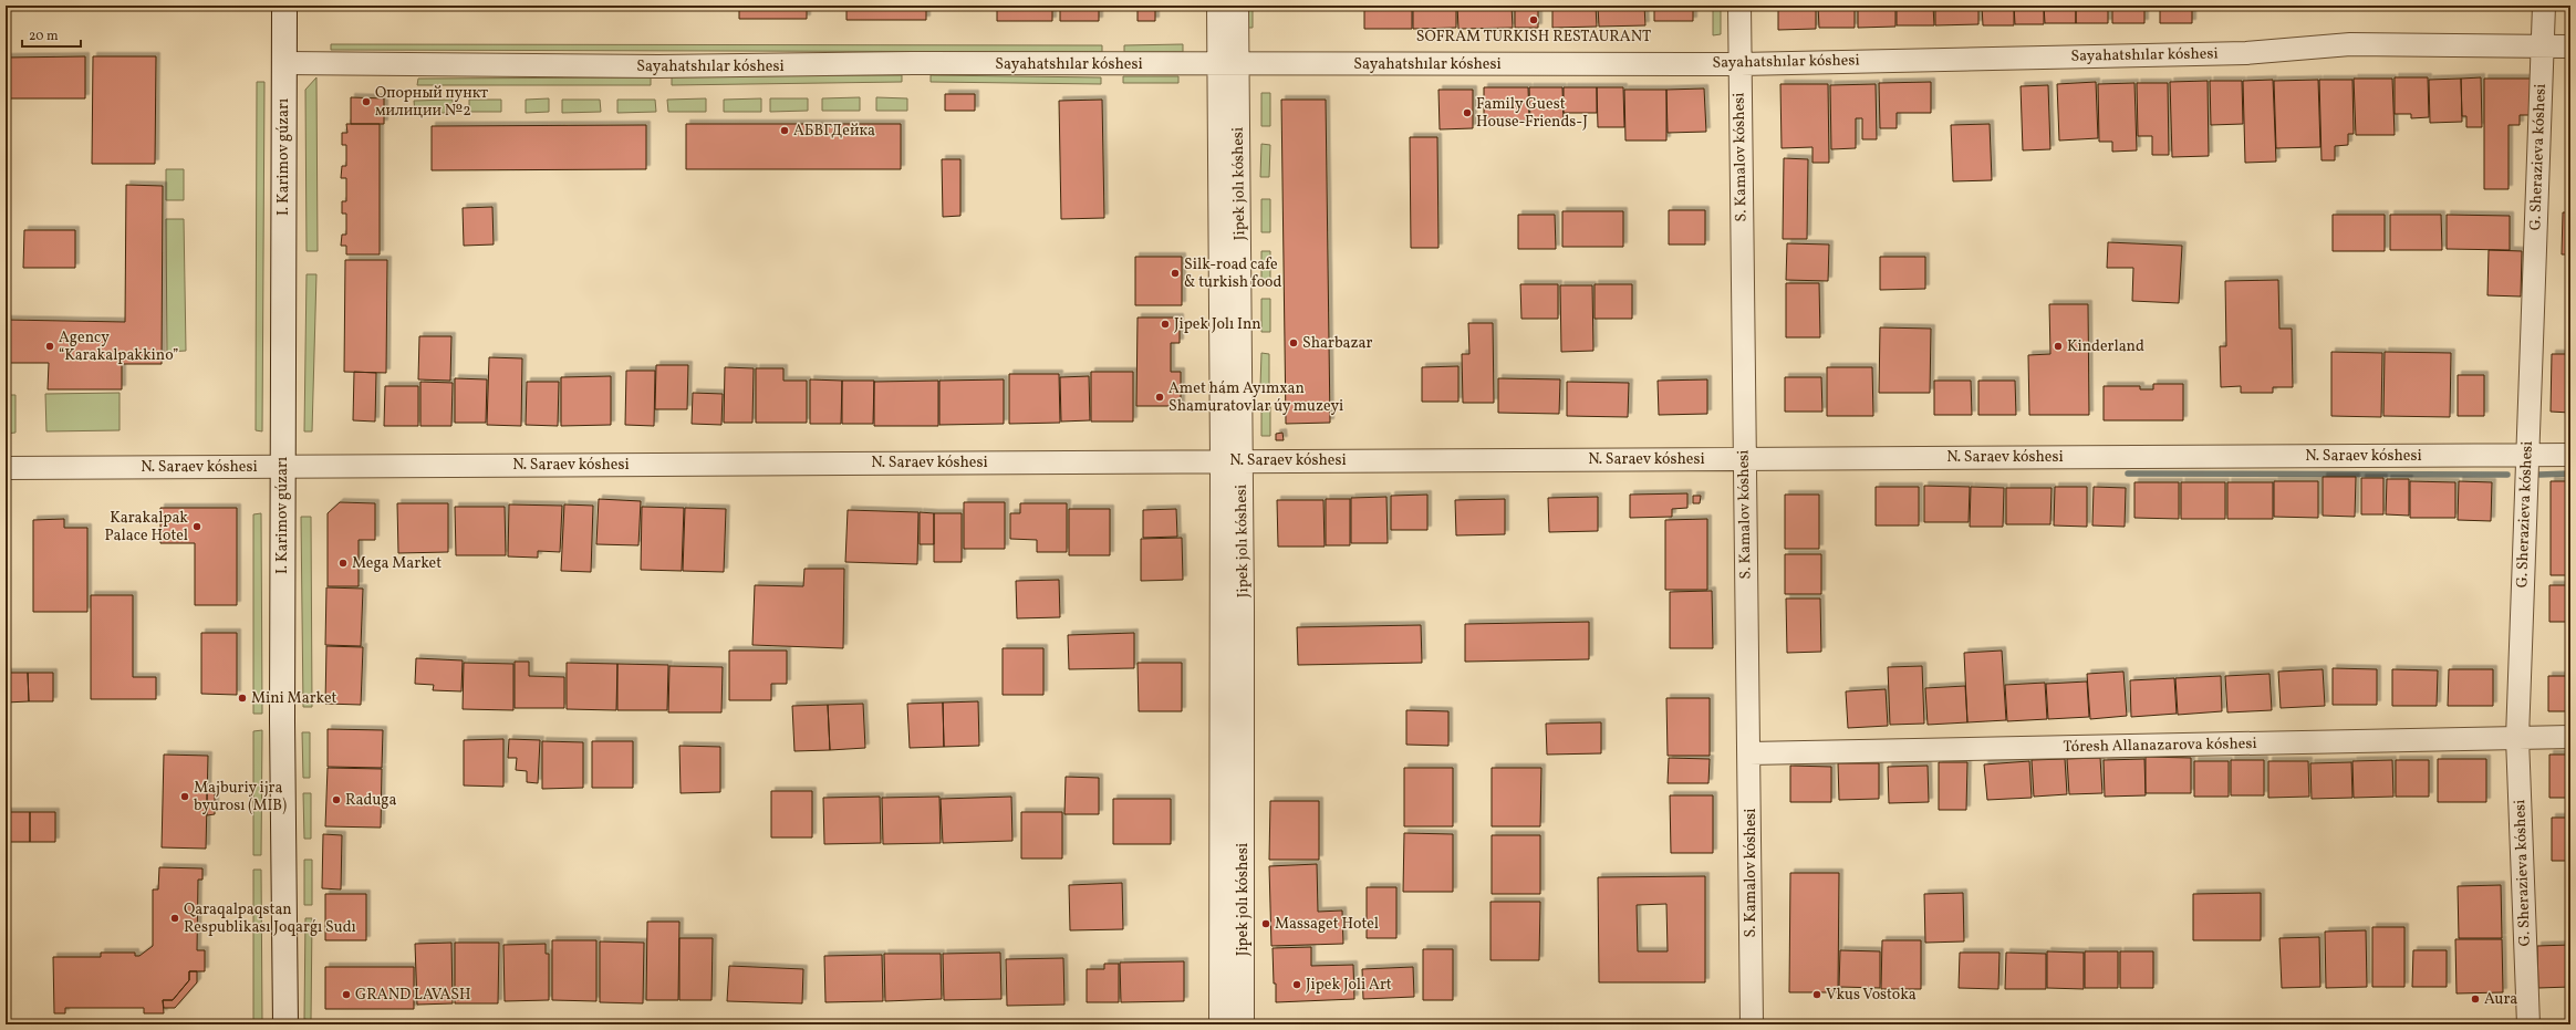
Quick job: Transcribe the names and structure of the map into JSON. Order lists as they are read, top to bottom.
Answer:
{
  "streets": {
    "main road": ["I. Karimov gúzarı"],
    "street": [
      "Sayahatshılar kóshesi",
      "S. Kamalov kóshesi",
      "G. Sherazieva kóshesi",
      "Jipek jolı kóshesi",
      "N. Saraev kóshesi",
      "Tóresh Allanazarova kóshesi"
    ]
  },
  "crossings": [
    ["Sayahatshılar kóshesi", "I. Karimov gúzarı"],
    ["Sayahatshılar kóshesi", "S. Kamalov kóshesi"],
    ["Sayahatshılar kóshesi", "G. Sherazieva kóshesi"],
    ["Sayahatshılar kóshesi", "Jipek jolı kóshesi"],
    ["I. Karimov gúzarı", "N. Saraev kóshesi"],
    ["S. Kamalov kóshesi", "N. Saraev kóshesi"],
    ["S. Kamalov kóshesi", "Tóresh Allanazarova kóshesi"],
    ["G. Sherazieva kóshesi", "N. Saraev kóshesi"],
    ["G. Sherazieva kóshesi", "Tóresh Allanazarova kóshesi"],
    ["Jipek jolı kóshesi", "N. Saraev kóshesi"]
  ],
  "places": [
    "SOFRAM TURKISH RESTAURANT",
    "Опорный пункт милиции №2",
    "Family Guest House-Friends-J",
    "АБВГДейка",
    "Silk-road cafe & turkish food",
    "Jipek Jolı Inn",
    "Sharbazar",
    "Agency “Karakalpakkino”",
    "Kinderland",
    "Amet hám Ayımxan Shamuratovlar úy muzeyi",
    "Karakalpak Palace Hotel",
    "Mega Market",
    "Mini Market",
    "Majburiy ijra byurosı (MIB)",
    "Raduga",
    "Qaraqalpaqstan Respublikası Joqarǵı Sudı",
    "Massaget Hotel",
    "Jipek Joli Art",
    "GRAND LAVASH",
    "Vkus Vostoka",
    "Aura"
  ],
  "scale_bar": "20 m"
}
